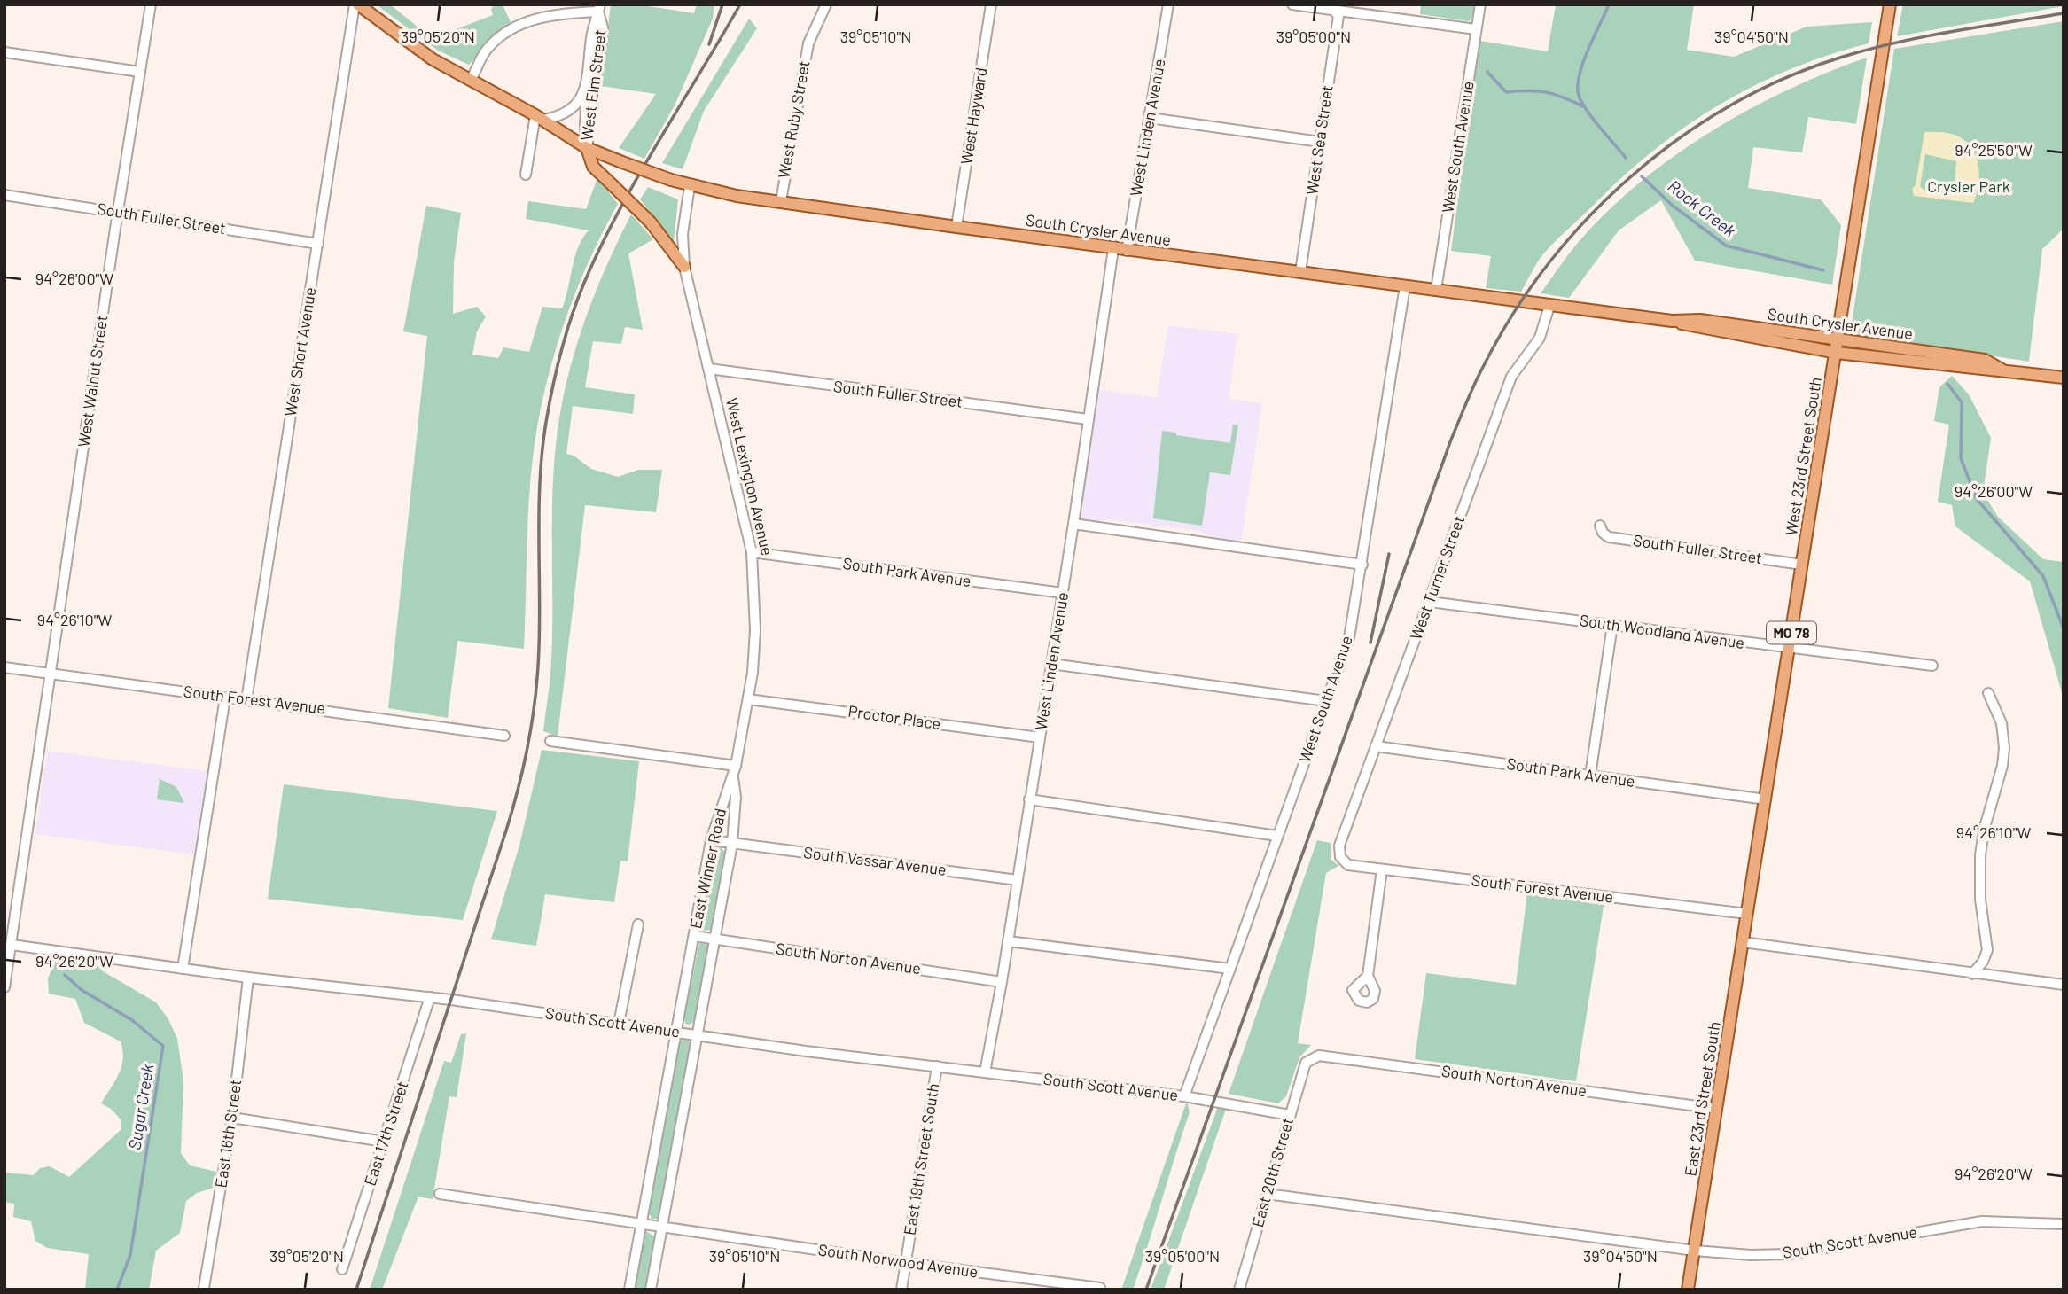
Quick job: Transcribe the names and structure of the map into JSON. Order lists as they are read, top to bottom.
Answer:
{
  "streets": {
    "main road": [
      "South Crysler Avenue",
      "West 23rd Street South",
      "MO 78",
      "East 23rd Street South"
    ],
    "street": [
      "West Elm Street",
      "West Hayward",
      "West Ruby Street",
      "West Linden Avenue",
      "West Sea Street",
      "West South Avenue",
      "South Fuller Street",
      "West Short Avenue",
      "West Walnut Street",
      "West Lexington Avenue",
      "South Park Avenue",
      "West Turner Street",
      "South Woodland Avenue",
      "South Forest Avenue",
      "Proctor Place",
      "South Vassar Avenue",
      "East Winner Road",
      "South Norton Avenue",
      "South Scott Avenue",
      "East 16th Street",
      "East 17th Street",
      "East 19th Street South",
      "East 20th Street",
      "South Norwood Avenue"
    ]
  },
  "crossings": [
    ["West Elm Street", "South Crysler Avenue"],
    ["West Hayward", "South Crysler Avenue"],
    ["West Ruby Street", "South Crysler Avenue"],
    ["West Linden Avenue", "South Fuller Street"],
    ["West Linden Avenue", "South Crysler Avenue"],
    ["West Linden Avenue", "South Park Avenue"],
    ["West Linden Avenue", "Proctor Place"],
    ["West Linden Avenue", "South Vassar Avenue"],
    ["West Linden Avenue", "South Norton Avenue"],
    ["West Linden Avenue", "South Scott Avenue"],
    ["West Sea Street", "South Crysler Avenue"],
    ["West South Avenue", "South Crysler Avenue"],
    ["West South Avenue", "South Scott Avenue"],
    ["South Fuller Street", "West Short Avenue"],
    ["South Fuller Street", "West Walnut Street"],
    ["South Fuller Street", "West 23rd Street South"],
    ["South Fuller Street", "West Lexington Avenue"],
    ["South Crysler Avenue", "West 23rd Street South"],
    ["South Crysler Avenue", "West Lexington Avenue"],
    ["South Crysler Avenue", "West Turner Street"],
    ["West Short Avenue", "South Forest Avenue"],
    ["West Walnut Street", "South Forest Avenue"],
    ["West Walnut Street", "South Scott Avenue"],
    ["West 23rd Street South", "South Park Avenue"],
    ["West 23rd Street South", "South Woodland Avenue"],
    ["West 23rd Street South", "South Forest Avenue"],
    ["West 23rd Street South", "East 23rd Street South"],
    ["West Lexington Avenue", "South Park Avenue"],
    ["West Lexington Avenue", "Proctor Place"],
    ["West Lexington Avenue", "East Winner Road"],
    ["South Park Avenue", "West Turner Street"],
    ["West Turner Street", "South Woodland Avenue"],
    ["West Turner Street", "South Forest Avenue"],
    ["South Forest Avenue", "East 23rd Street South"],
    ["South Vassar Avenue", "East Winner Road"],
    ["East Winner Road", "South Norton Avenue"],
    ["East Winner Road", "South Scott Avenue"],
    ["East Winner Road", "South Norwood Avenue"],
    ["South Norton Avenue", "East 23rd Street South"],
    ["South Norton Avenue", "East 20th Street"],
    ["South Scott Avenue", "East 23rd Street South"],
    ["South Scott Avenue", "East 16th Street"],
    ["South Scott Avenue", "East 17th Street"],
    ["South Scott Avenue", "East 19th Street South"],
    ["South Scott Avenue", "East 20th Street"],
    ["East 19th Street South", "South Norwood Avenue"]
  ],
  "water": ["Rock Creek", "Sugar Creek"],
  "parks": ["Crysler Park"],
  "coordinates": [
    "39°05'20\"N",
    "39°05'10\"N",
    "39°05'00\"N",
    "39°04'50\"N",
    "94°25'50\"W",
    "94°26'00\"W",
    "94°26'10\"W",
    "94°26'20\"W"
  ]
}
